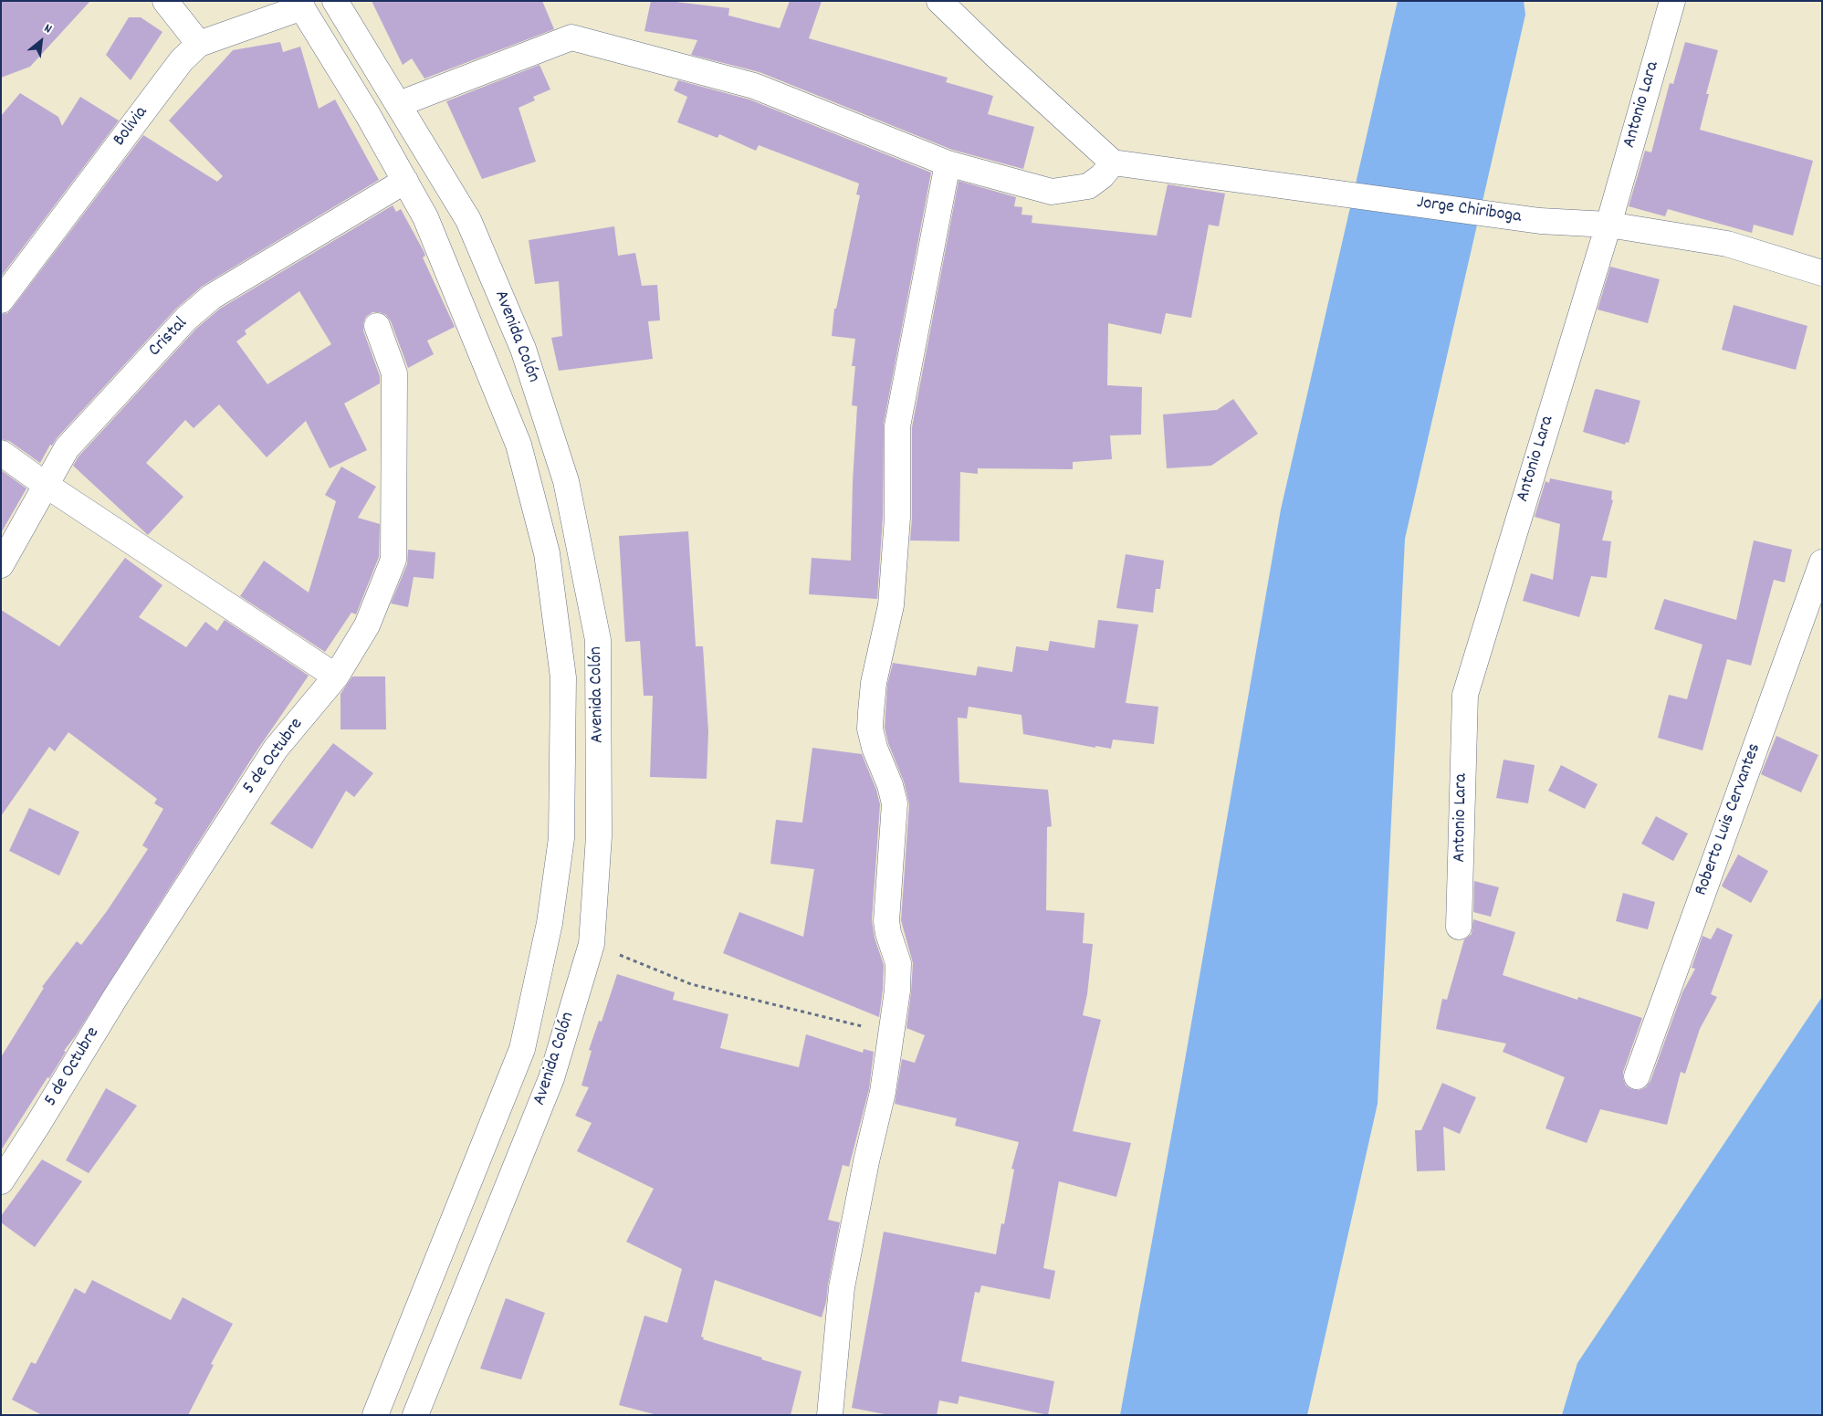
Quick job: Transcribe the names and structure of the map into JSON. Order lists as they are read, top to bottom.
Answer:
{
  "streets": {
    "street": [
      "Antonio Lara",
      "Bolivia",
      "Jorge Chiriboga",
      "Avenida Colón",
      "Cristal",
      "5 de Octubre",
      "Roberto Luis Cervantes"
    ]
  },
  "crossings": [
    ["Antonio Lara", "Jorge Chiriboga"],
    ["Bolivia", "Avenida Colón"],
    ["Avenida Colón", "Cristal"]
  ],
  "north": "top right"
}
